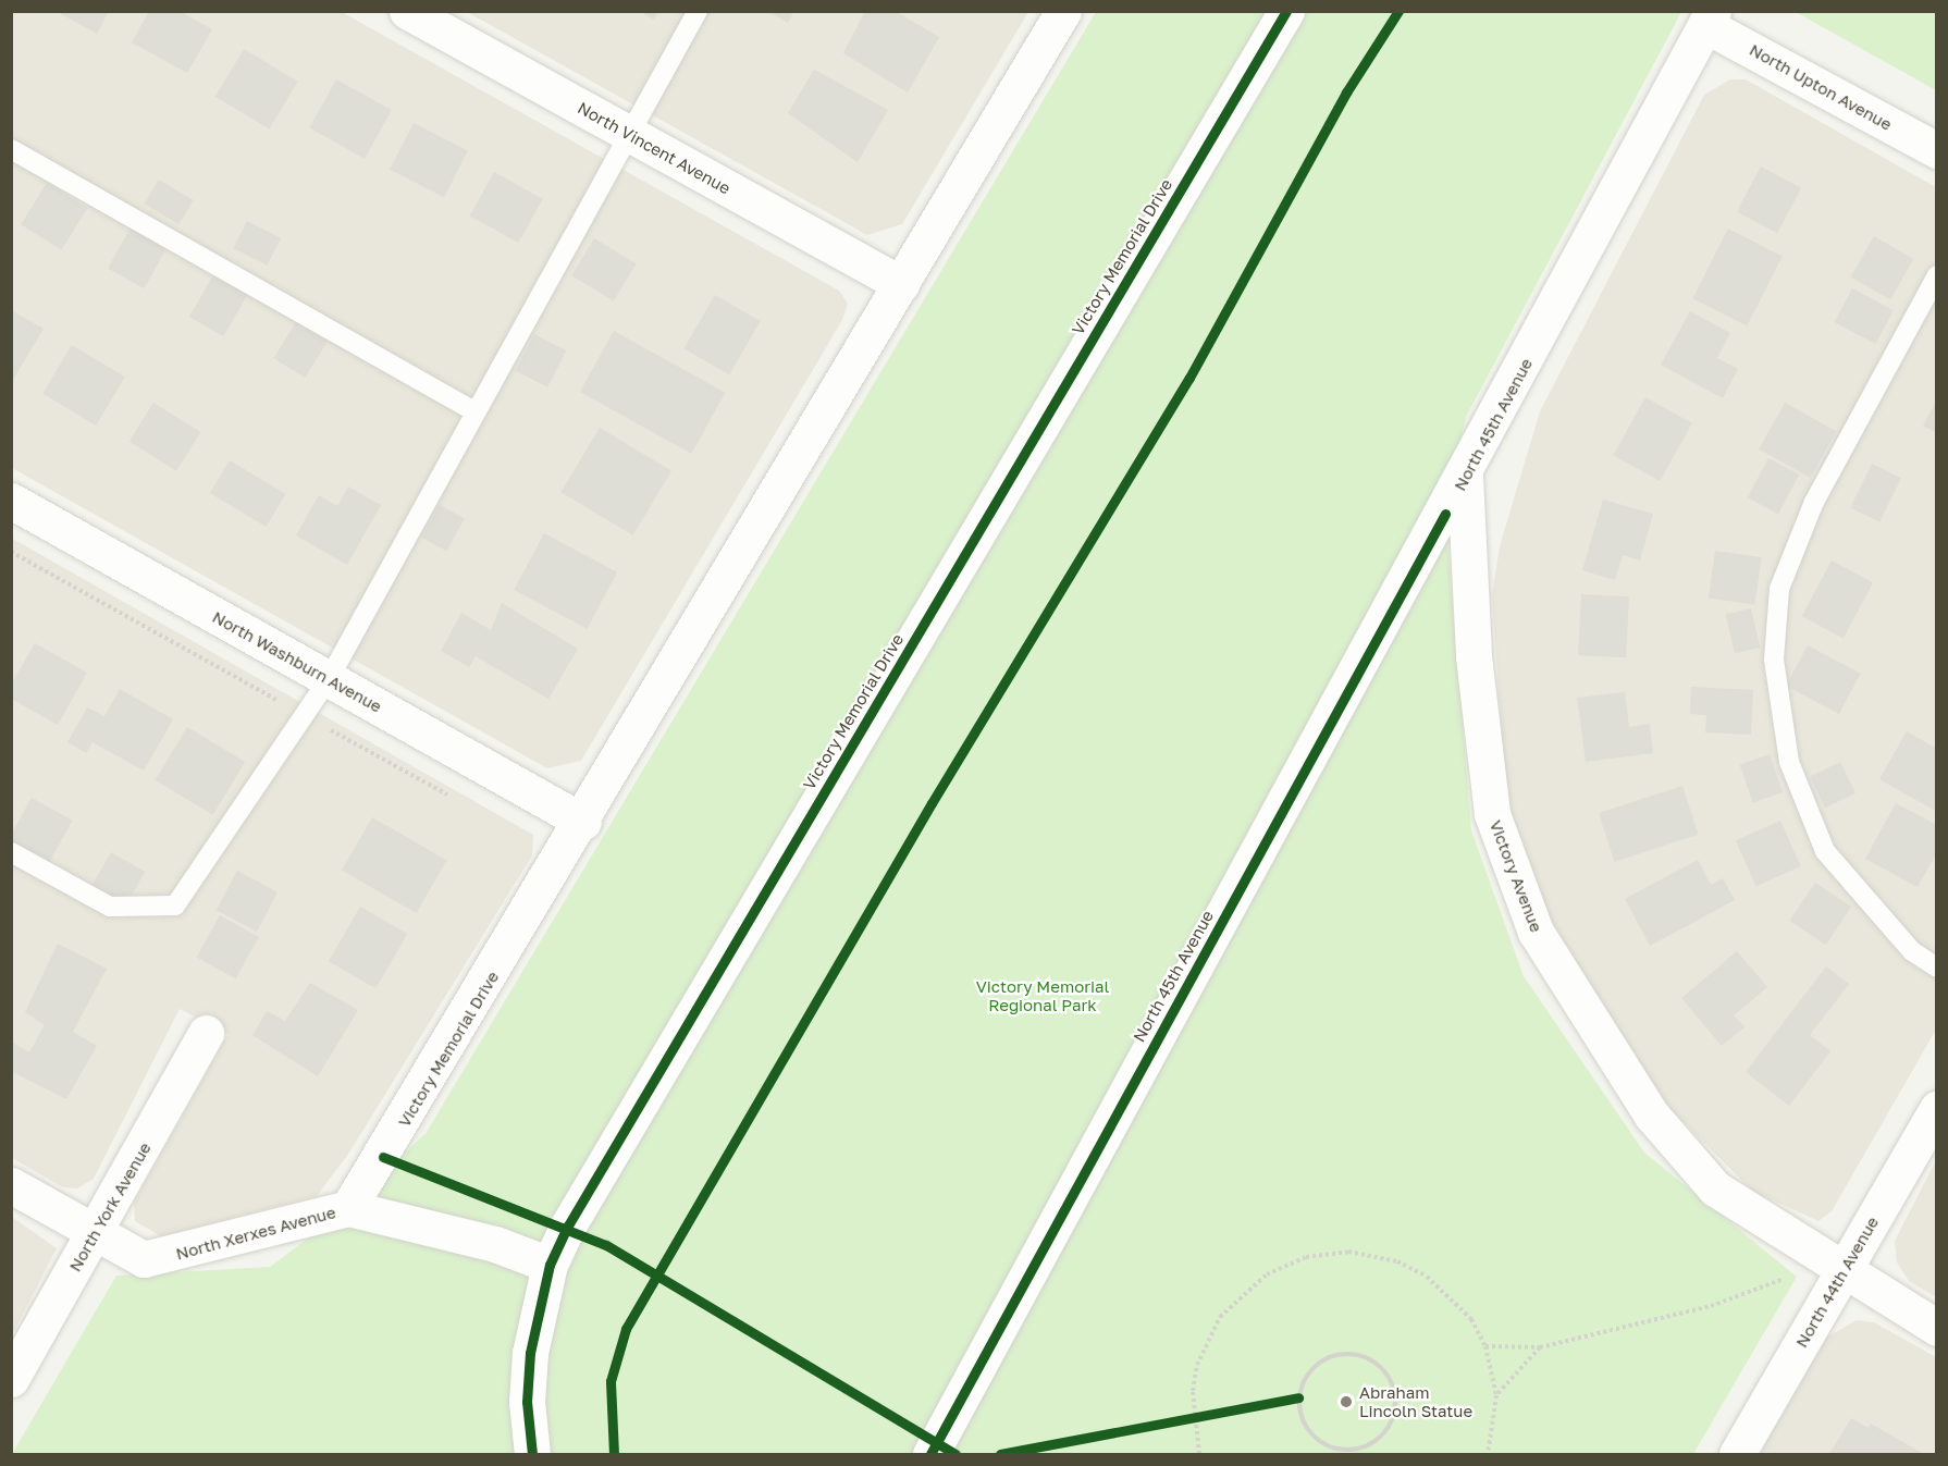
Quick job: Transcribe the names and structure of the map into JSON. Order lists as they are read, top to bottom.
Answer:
{
  "streets": {
    "street": [
      "North Upton Avenue",
      "North Vincent Avenue",
      "Victory Memorial Drive",
      "North 45th Avenue",
      "North Washburn Avenue",
      "Victory Avenue",
      "North York Avenue",
      "North Xerxes Avenue",
      "North 44th Avenue"
    ]
  },
  "crossings": [
    ["North Upton Avenue", "North 45th Avenue"],
    ["North Vincent Avenue", "Victory Memorial Drive"],
    ["Victory Memorial Drive", "North Washburn Avenue"],
    ["Victory Memorial Drive", "North Xerxes Avenue"],
    ["North 45th Avenue", "Victory Avenue"],
    ["Victory Avenue", "North 44th Avenue"],
    ["North York Avenue", "North Xerxes Avenue"]
  ],
  "parks": ["Victory Memorial Regional Park"],
  "places": ["Abraham Lincoln Statue"]
}
